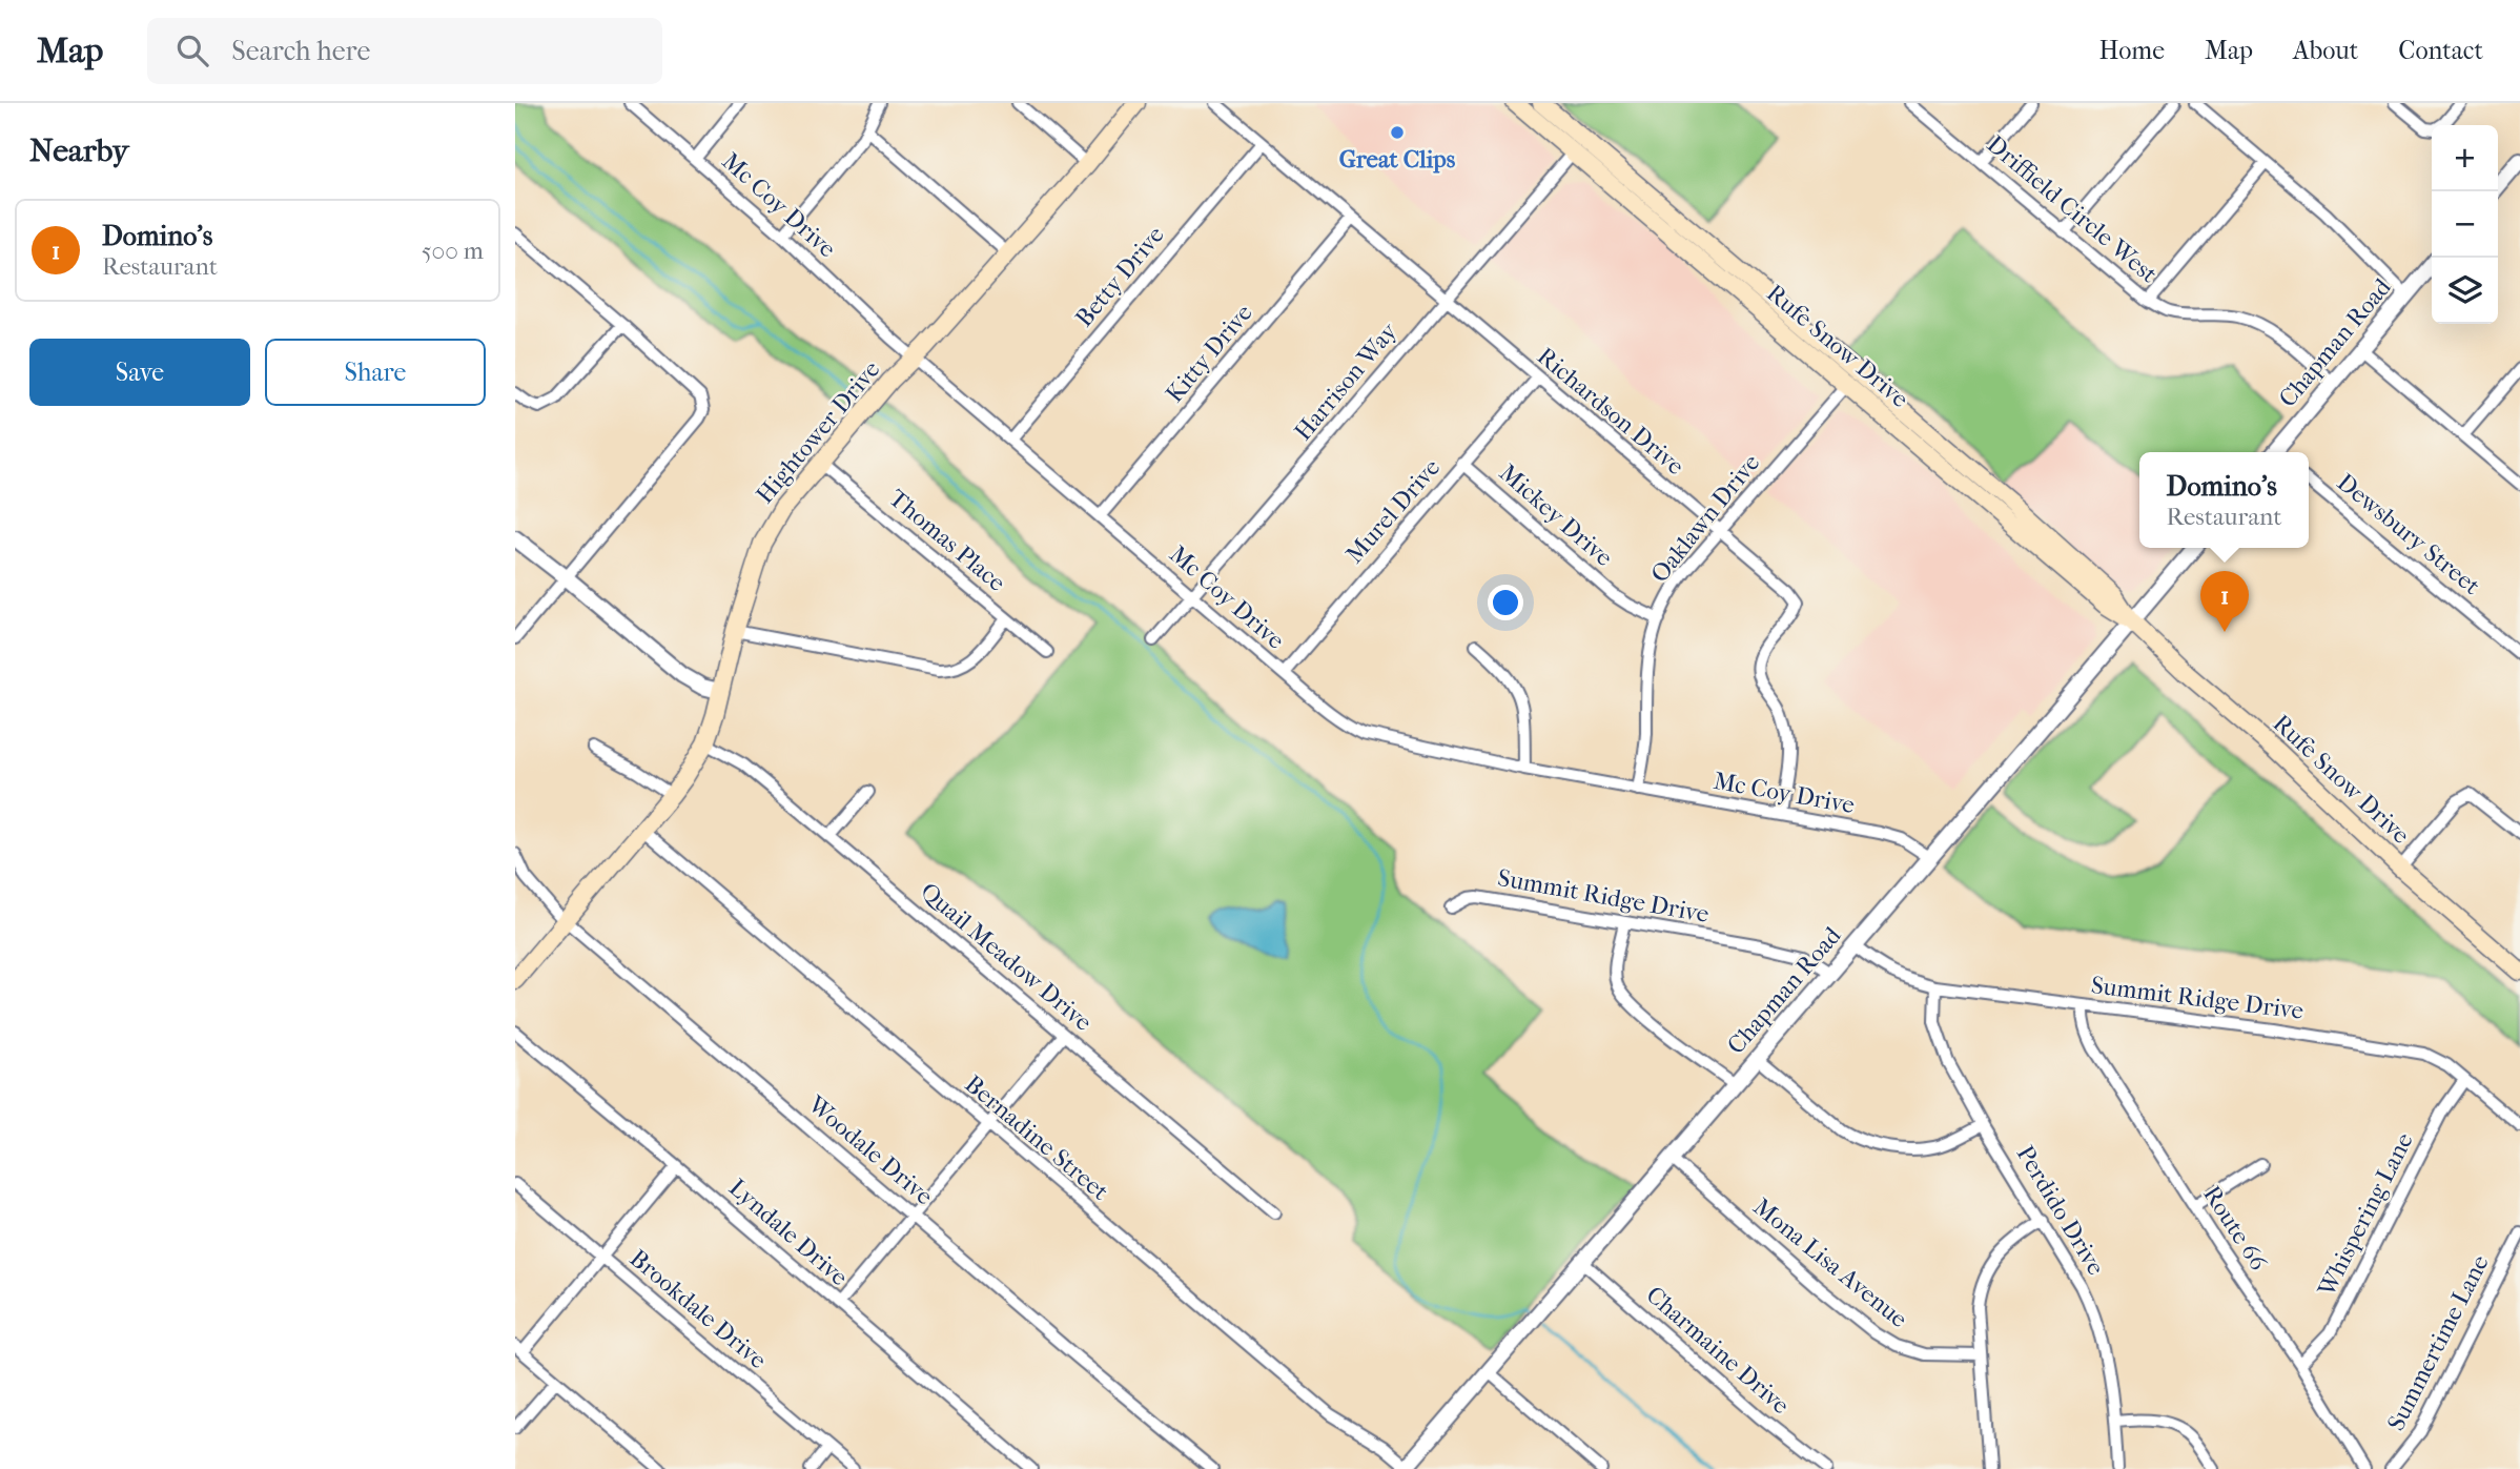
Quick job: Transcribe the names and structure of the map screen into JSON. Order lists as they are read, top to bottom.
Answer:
{
  "streets": {
    "main road": ["Rufe Snow Drive", "Hightower Drive"],
    "street": [
      "Mc Coy Drive",
      "Driffield Circle West",
      "Betty Drive",
      "Chapman Road",
      "Kitty Drive",
      "Harrison Way",
      "Richardson Drive",
      "Murel Drive",
      "Mickey Drive",
      "Oaklawn Drive",
      "Dewsbury Street",
      "Thomas Place",
      "Summit Ridge Drive",
      "Quail Meadow Drive",
      "Bernadine Street",
      "Woodale Drive",
      "Perdido Drive",
      "Whispering Lane",
      "Route 66",
      "Lyndale Drive",
      "Mona Lisa Avenue",
      "Brookdale Drive",
      "Summertime Lane",
      "Charmaine Drive"
    ]
  },
  "crossings": [
    ["Mc Coy Drive", "Betty Drive"],
    ["Mc Coy Drive", "Chapman Road"],
    ["Mc Coy Drive", "Kitty Drive"],
    ["Mc Coy Drive", "Harrison Way"],
    ["Mc Coy Drive", "Richardson Drive"],
    ["Mc Coy Drive", "Hightower Drive"],
    ["Mc Coy Drive", "Murel Drive"],
    ["Mc Coy Drive", "Oaklawn Drive"],
    ["Driffield Circle West", "Chapman Road"],
    ["Betty Drive", "Richardson Drive"],
    ["Chapman Road", "Rufe Snow Drive"],
    ["Chapman Road", "Summit Ridge Drive"],
    ["Chapman Road", "Bernadine Street"],
    ["Chapman Road", "Mona Lisa Avenue"],
    ["Chapman Road", "Charmaine Drive"],
    ["Rufe Snow Drive", "Harrison Way"],
    ["Rufe Snow Drive", "Oaklawn Drive"],
    ["Kitty Drive", "Richardson Drive"],
    ["Harrison Way", "Richardson Drive"],
    ["Richardson Drive", "Murel Drive"],
    ["Richardson Drive", "Oaklawn Drive"],
    ["Hightower Drive", "Thomas Place"],
    ["Hightower Drive", "Quail Meadow Drive"],
    ["Hightower Drive", "Bernadine Street"],
    ["Hightower Drive", "Woodale Drive"],
    ["Murel Drive", "Mickey Drive"],
    ["Mickey Drive", "Oaklawn Drive"],
    ["Summit Ridge Drive", "Perdido Drive"],
    ["Summit Ridge Drive", "Whispering Lane"],
    ["Summit Ridge Drive", "Route 66"],
    ["Whispering Lane", "Route 66"]
  ],
  "places": ["Great Clips"],
  "page": {
    "header": "Map",
    "search": "Search here",
    "nav": [
      "Home",
      "Map",
      "About",
      "Contact"
    ],
    "heading": "Nearby",
    "map_buttons": ["+", "−"],
    "list": [
      {
        "mark": "1",
        "name": "Domino's",
        "note": "Restaurant",
        "value": "500 m"
      }
    ],
    "buttons": ["Save", "Share"],
    "popup": ["Domino's", "Restaurant"],
    "pins": "1"
  }
}
